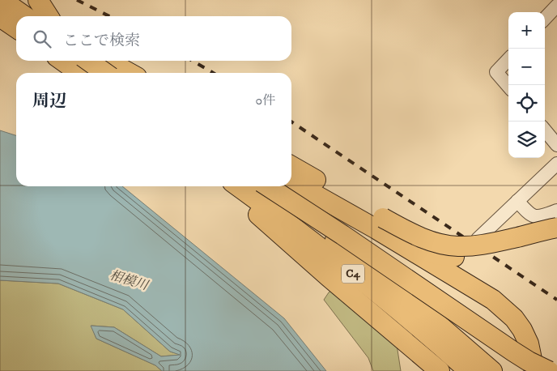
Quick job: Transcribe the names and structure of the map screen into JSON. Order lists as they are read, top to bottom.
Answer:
{
  "streets": {
    "highway": ["C4"]
  },
  "water": ["相模川"],
  "page": {
    "map_buttons": ["+", "−"],
    "search": "ここで検索",
    "heading": ["周辺", "0件"]
  }
}
